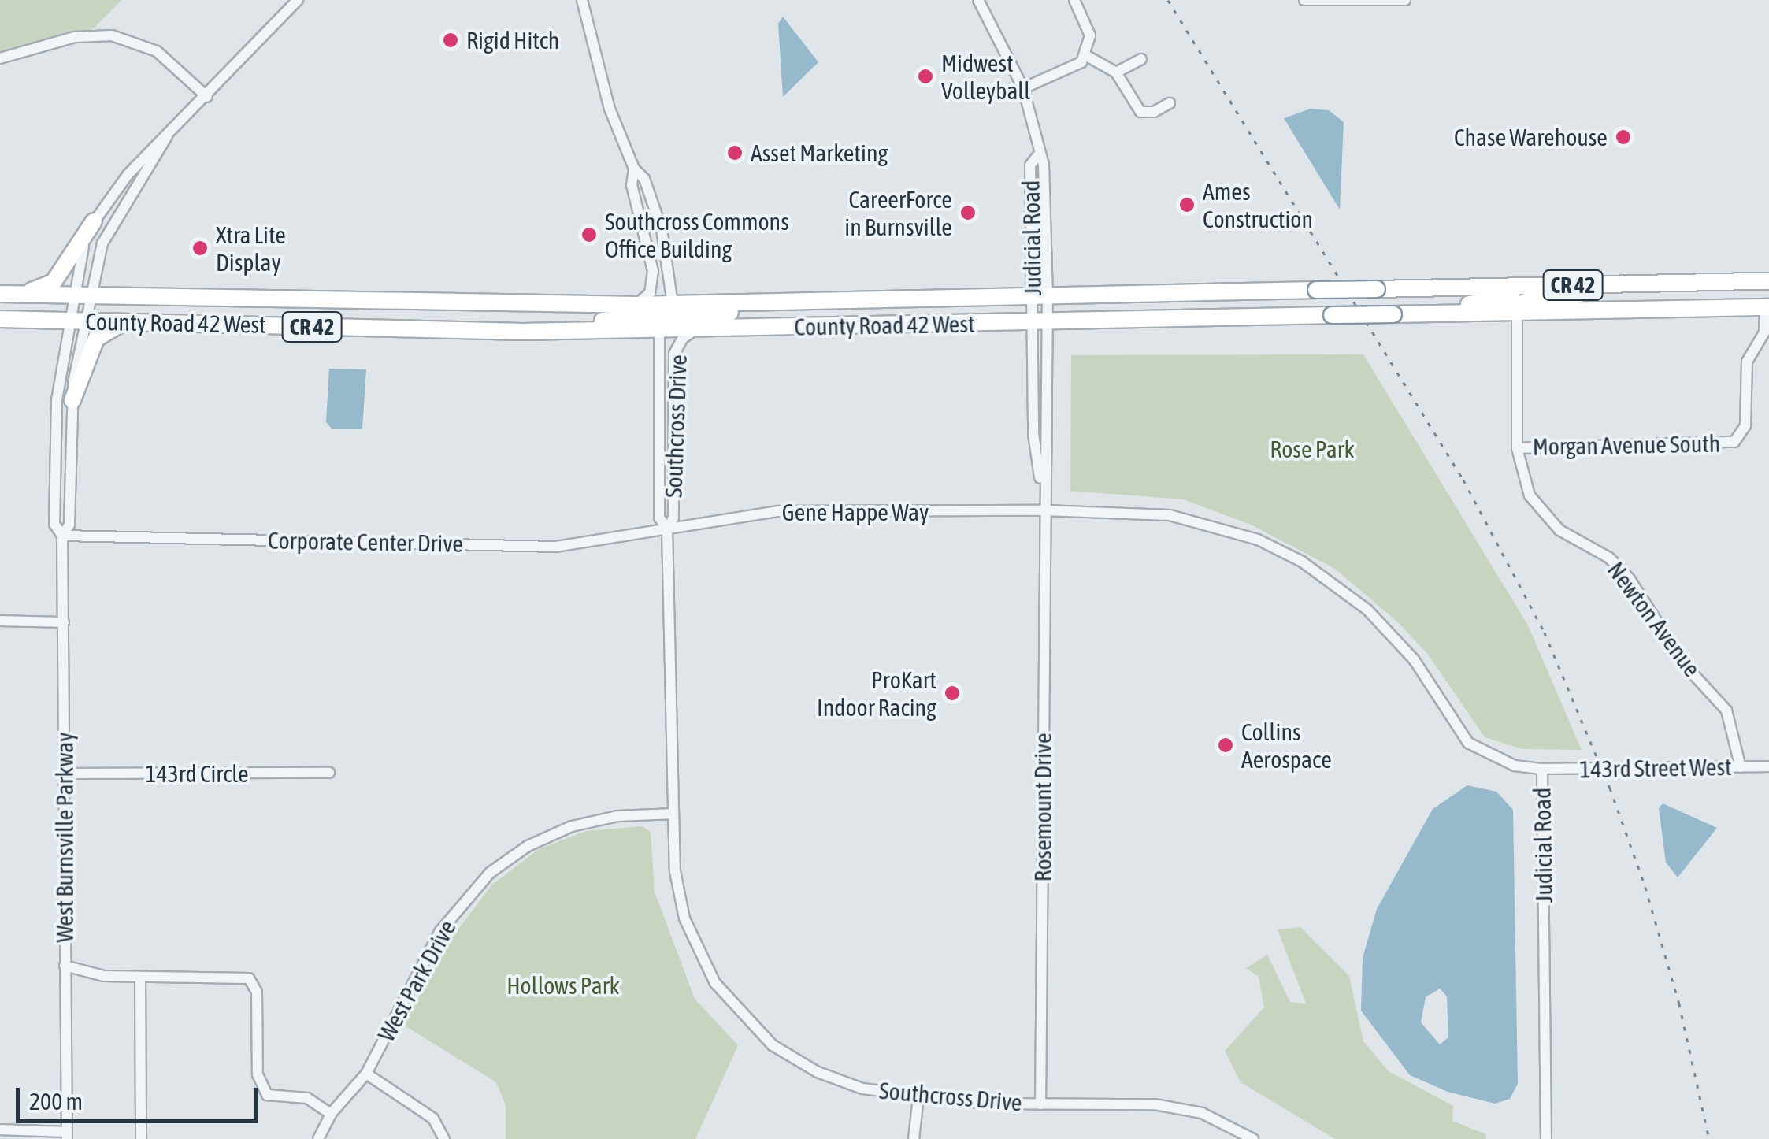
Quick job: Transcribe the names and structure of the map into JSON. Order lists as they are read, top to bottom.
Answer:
{
  "streets": {
    "highway": ["CR 42", "County Road 42 West"],
    "street": [
      "Judicial Road",
      "Southcross Drive",
      "Morgan Avenue South",
      "Gene Happe Way",
      "Corporate Center Drive",
      "Newton Avenue",
      "143rd Street West",
      "143rd Circle",
      "Rosemount Drive",
      "West Burnsville Parkway",
      "West Park Drive"
    ]
  },
  "crossings": [
    ["Judicial Road", "County Road 42 West"],
    ["Judicial Road", "Gene Happe Way"],
    ["Judicial Road", "143rd Street West"],
    ["Judicial Road", "Rosemount Drive"],
    ["County Road 42 West", "Southcross Drive"],
    ["County Road 42 West", "Morgan Avenue South"],
    ["County Road 42 West", "Newton Avenue"],
    ["County Road 42 West", "Rosemount Drive"],
    ["County Road 42 West", "West Burnsville Parkway"],
    ["Southcross Drive", "Gene Happe Way"],
    ["Southcross Drive", "Corporate Center Drive"],
    ["Southcross Drive", "Rosemount Drive"],
    ["Southcross Drive", "West Park Drive"],
    ["Morgan Avenue South", "Newton Avenue"],
    ["Gene Happe Way", "Corporate Center Drive"],
    ["Gene Happe Way", "Rosemount Drive"],
    ["Corporate Center Drive", "West Burnsville Parkway"],
    ["Newton Avenue", "143rd Street West"],
    ["143rd Circle", "West Burnsville Parkway"]
  ],
  "parks": ["Rose Park", "Hollows Park"],
  "places": [
    "Rigid Hitch",
    "Midwest Volleyball",
    "Chase Warehouse",
    "Asset Marketing",
    "Ames Construction",
    "CareerForce in Burnsville",
    "Southcross Commons Office Building",
    "Xtra Lite Display",
    "ProKart Indoor Racing",
    "Collins Aerospace"
  ],
  "scale_bar": "200 m"
}
